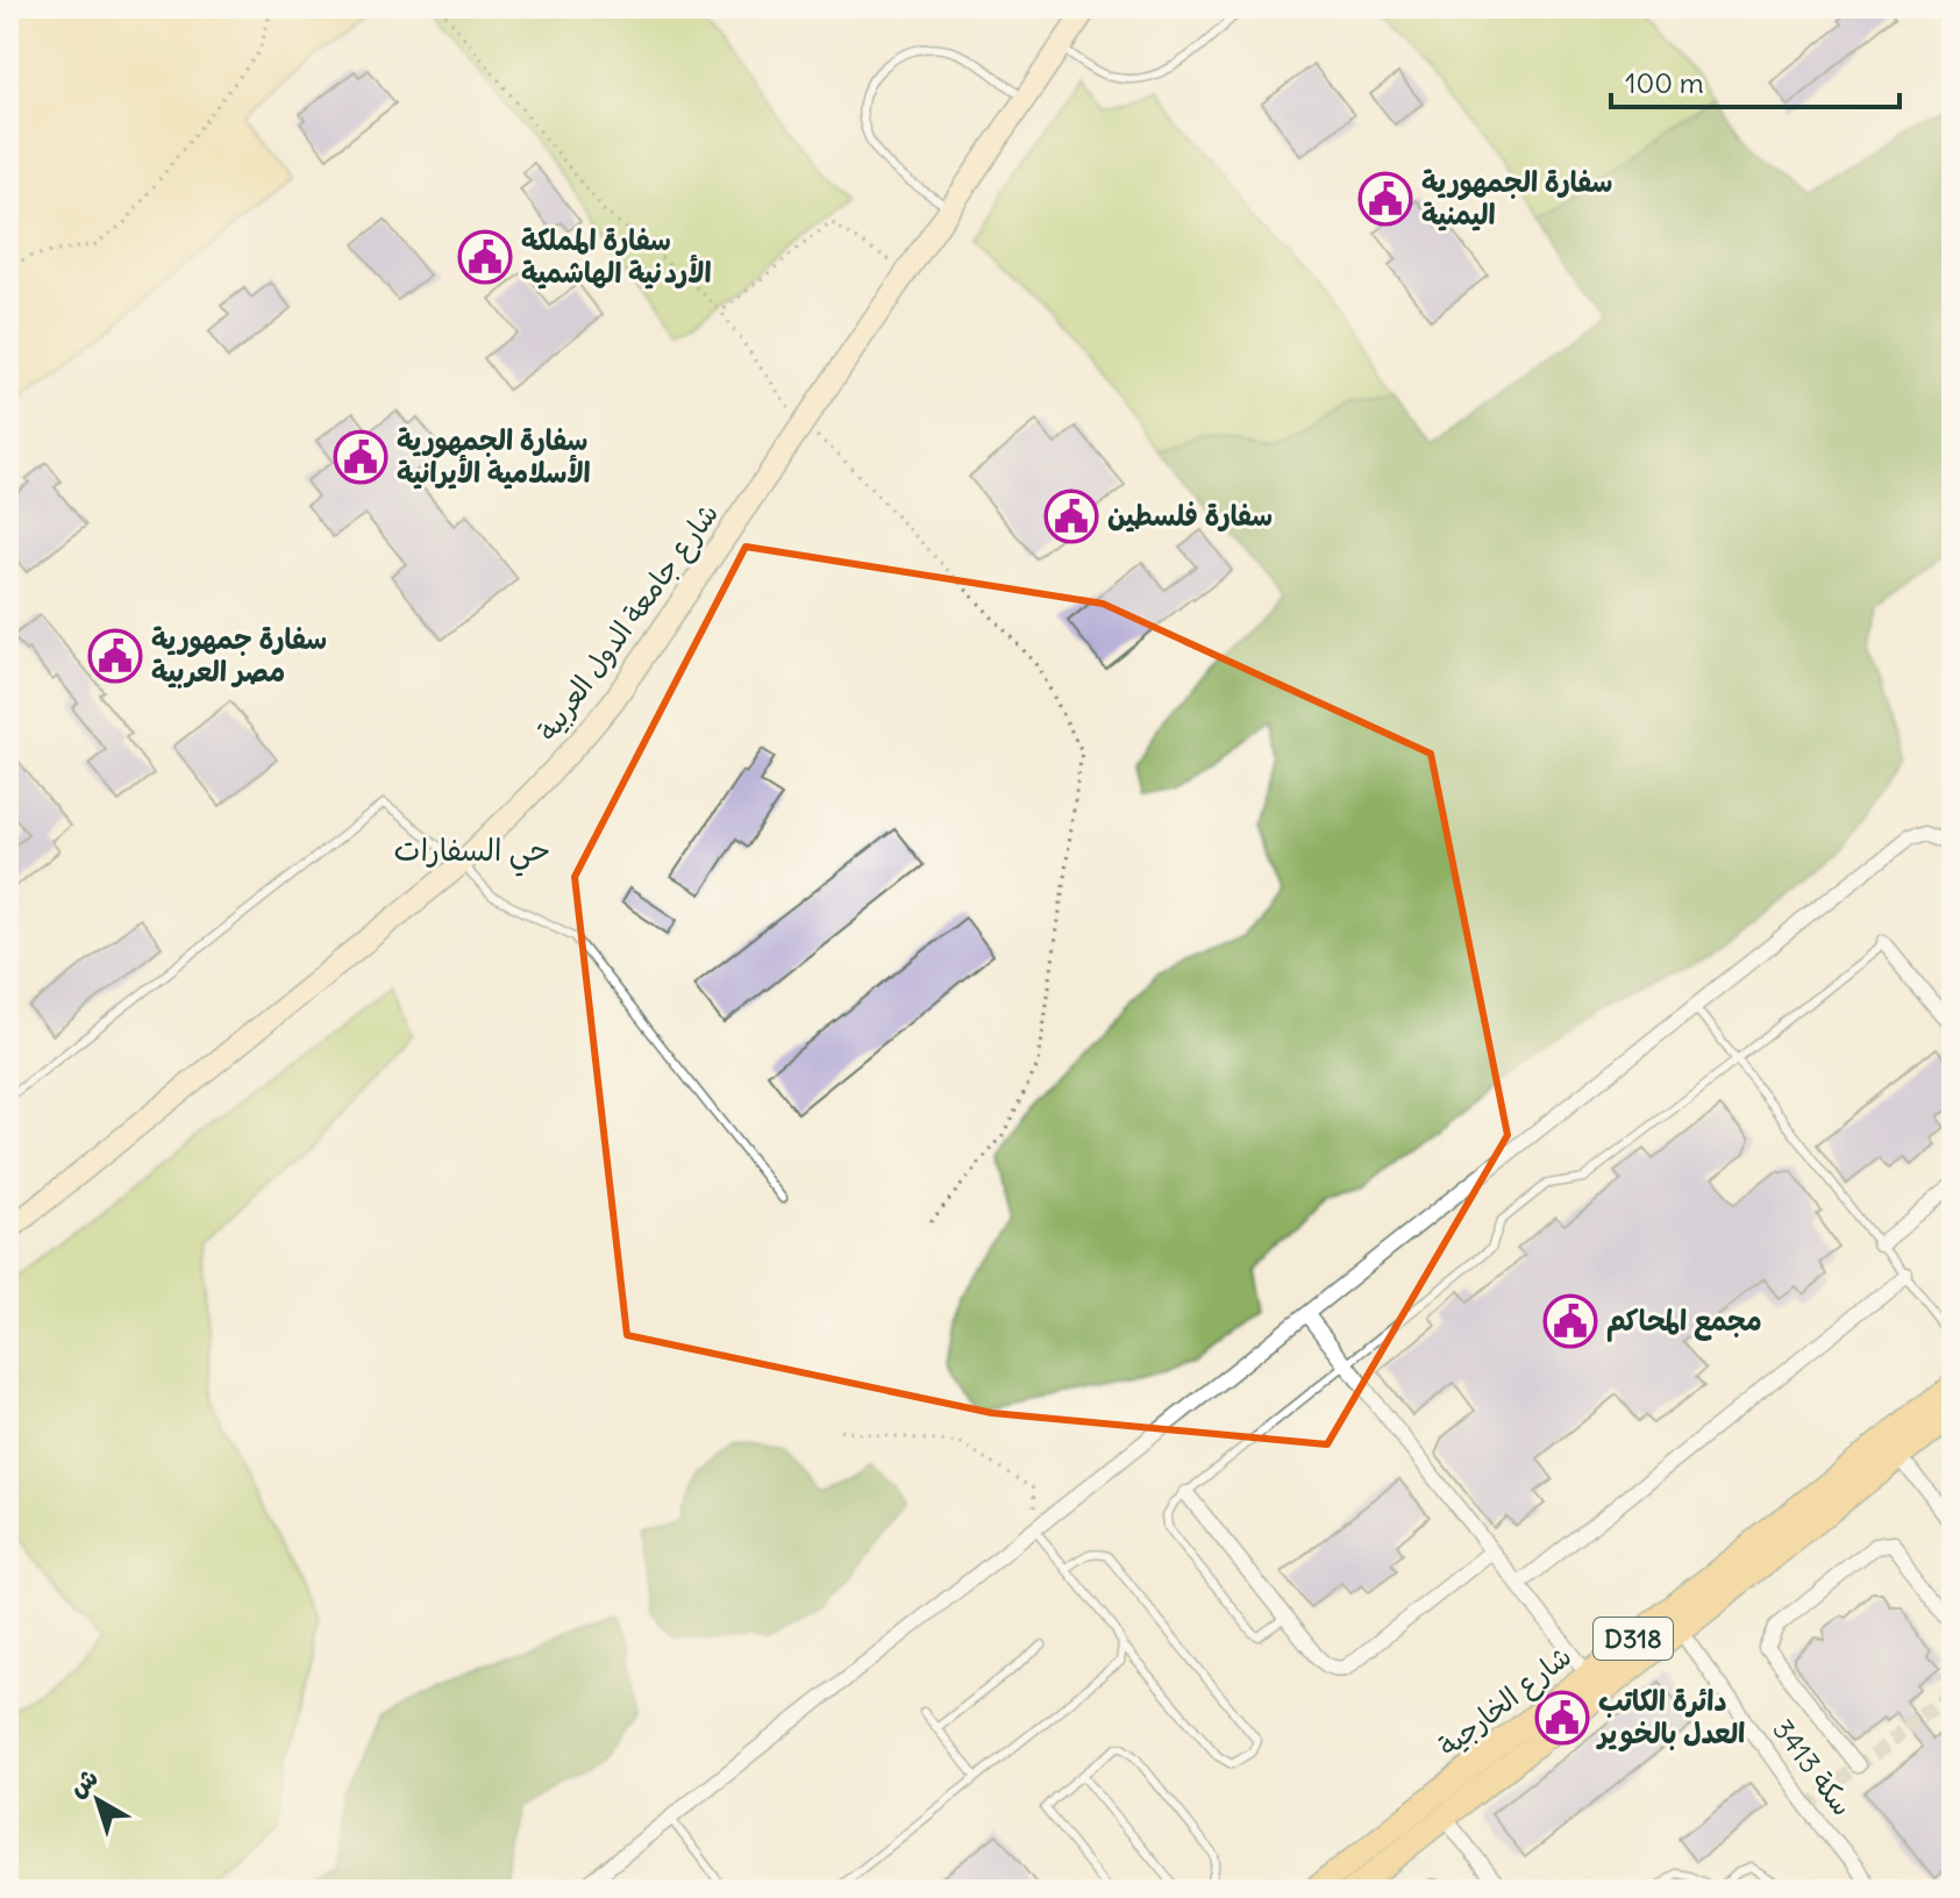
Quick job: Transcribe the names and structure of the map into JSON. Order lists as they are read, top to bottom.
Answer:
{
  "streets": {
    "main road": ["D318", "شارع الخارجية"],
    "street": ["شارع جامعة الدول العربية", "سكة 3413"]
  },
  "crossings": [
    ["شارع الخارجية", "سكة 3413"]
  ],
  "districts": ["حي السفارات"],
  "places": {
    "public building": [
      "سفارة الجمهورية اليمنية",
      "سفارة المملكة الأردنية الهاشمية",
      "سفارة الجمهورية الأسلامية الأيرانية",
      "سفارة فلسطين",
      "سفارة جمهورية مصر العربية",
      "مجمع المحاكم",
      "دائرة الكاتب العدل بالخوير"
    ]
  },
  "scale_bar": "100 m",
  "north": "top left"
}
